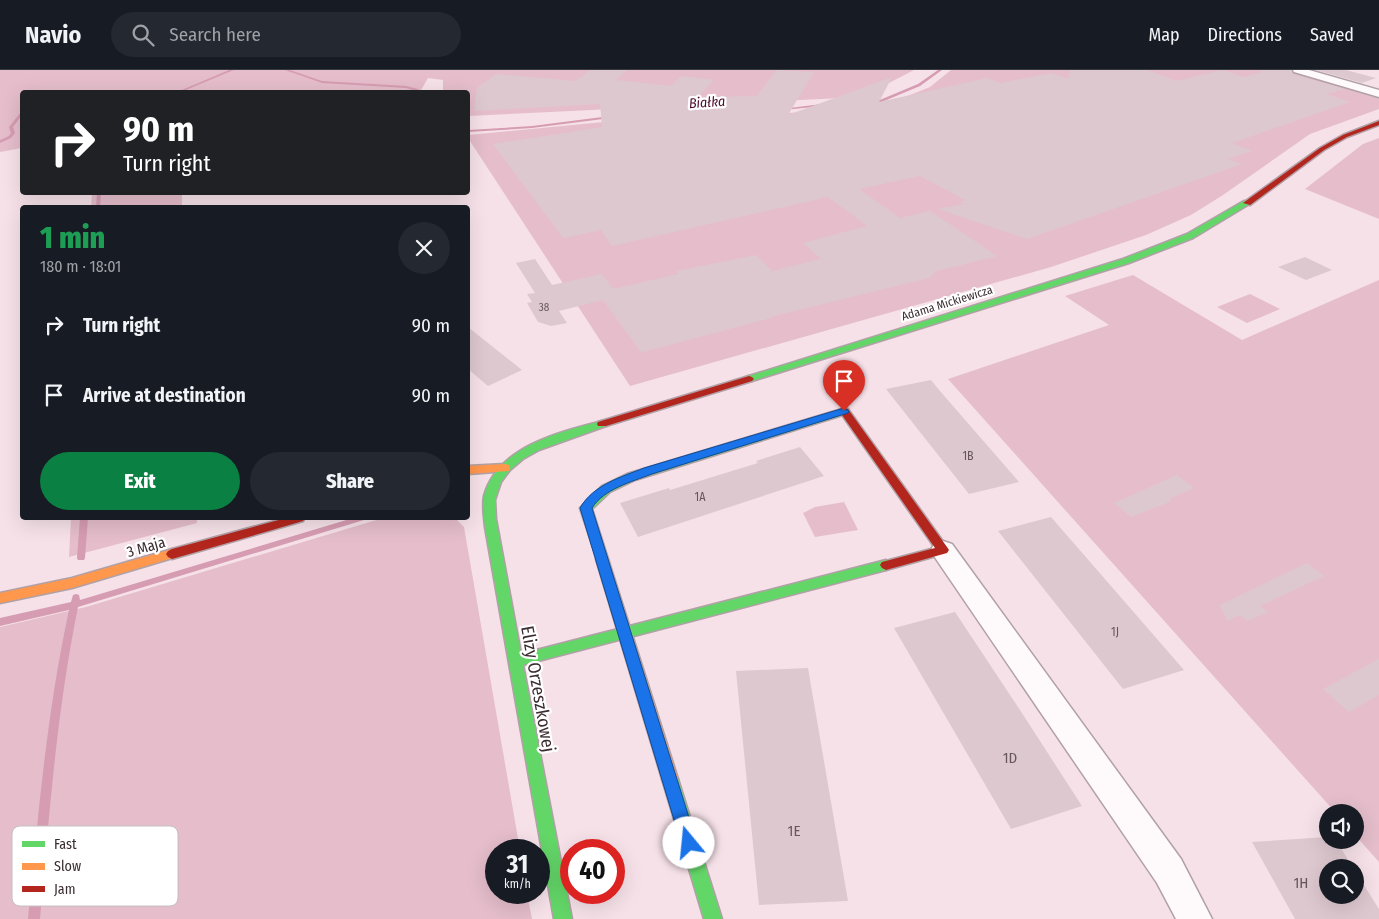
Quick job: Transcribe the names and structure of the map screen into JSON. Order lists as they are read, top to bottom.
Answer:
{
  "streets": {
    "street": ["Adama Mickiewicza", "3 Maja", "Elizy Orzeszkowej"]
  },
  "crossings": [
    ["Adama Mickiewicza", "Elizy Orzeszkowej"]
  ],
  "water": ["Białka"],
  "house_numbers": [
    "38",
    "1B",
    "1A",
    "1J",
    "1D",
    "1E",
    "1H"
  ],
  "legend": ["Fast", "Slow", "Jam"],
  "page": {
    "header": "Navio",
    "search": "Search here",
    "nav": ["Map", "Directions", "Saved"],
    "turn": ["90 m", "Turn right"],
    "heading": ["1 min", "180 m · 18:01"],
    "list": [
      {
        "name": "Turn right",
        "value": "90 m"
      },
      {
        "name": "Arrive at destination",
        "value": "90 m"
      }
    ],
    "buttons": ["Exit", "Share"],
    "speed": "31 km/h",
    "limit": "40"
  }
}
